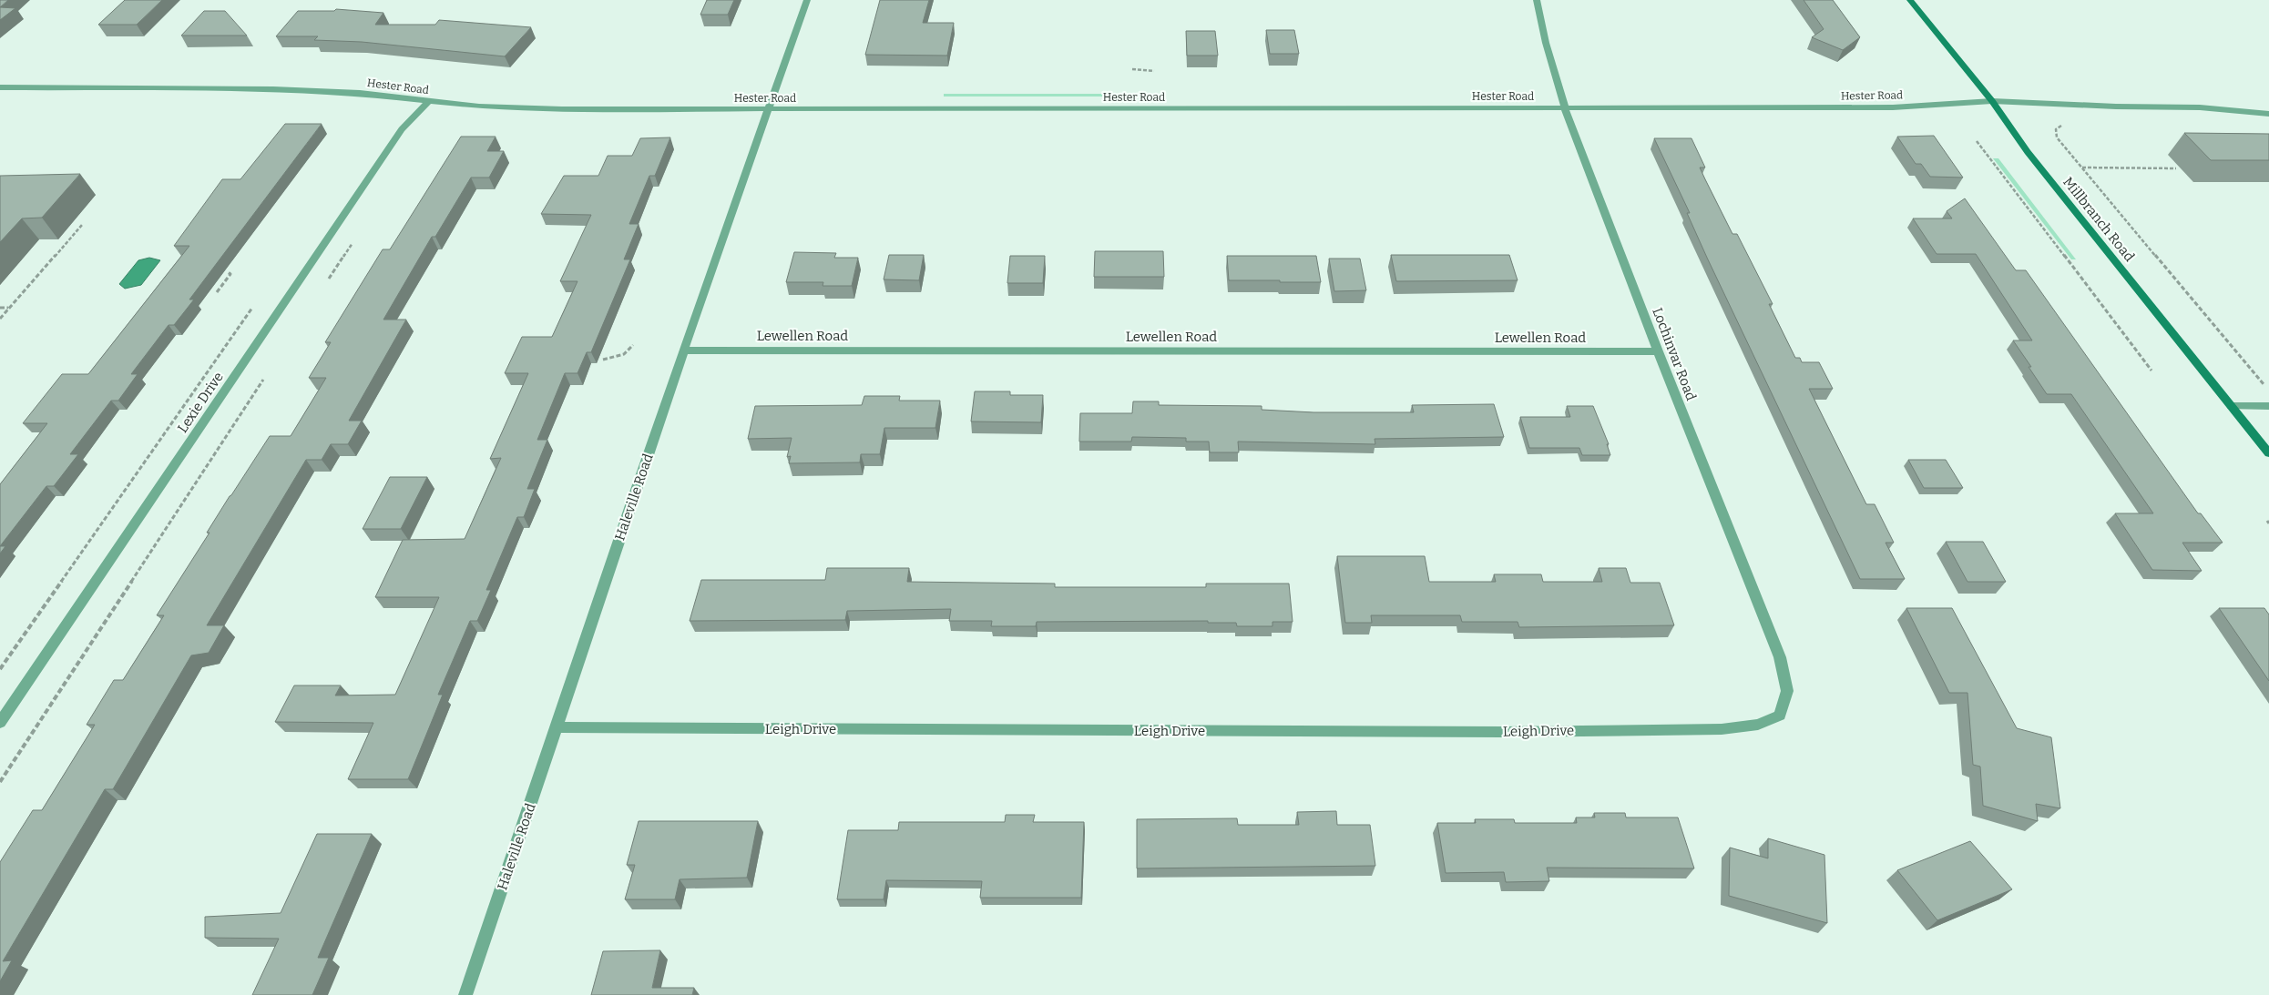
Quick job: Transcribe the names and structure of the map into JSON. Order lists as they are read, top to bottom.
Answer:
{
  "streets": {
    "main road": ["Millbranch Road"],
    "street": [
      "Hester Road",
      "Lewellen Road",
      "Lochinvar Road",
      "Lexie Drive",
      "Haleville Road",
      "Leigh Drive"
    ]
  },
  "crossings": [
    ["Hester Road", "Millbranch Road"],
    ["Hester Road", "Lochinvar Road"],
    ["Hester Road", "Lexie Drive"],
    ["Hester Road", "Haleville Road"],
    ["Lewellen Road", "Lochinvar Road"],
    ["Lewellen Road", "Haleville Road"],
    ["Lochinvar Road", "Leigh Drive"],
    ["Haleville Road", "Leigh Drive"]
  ]
}
